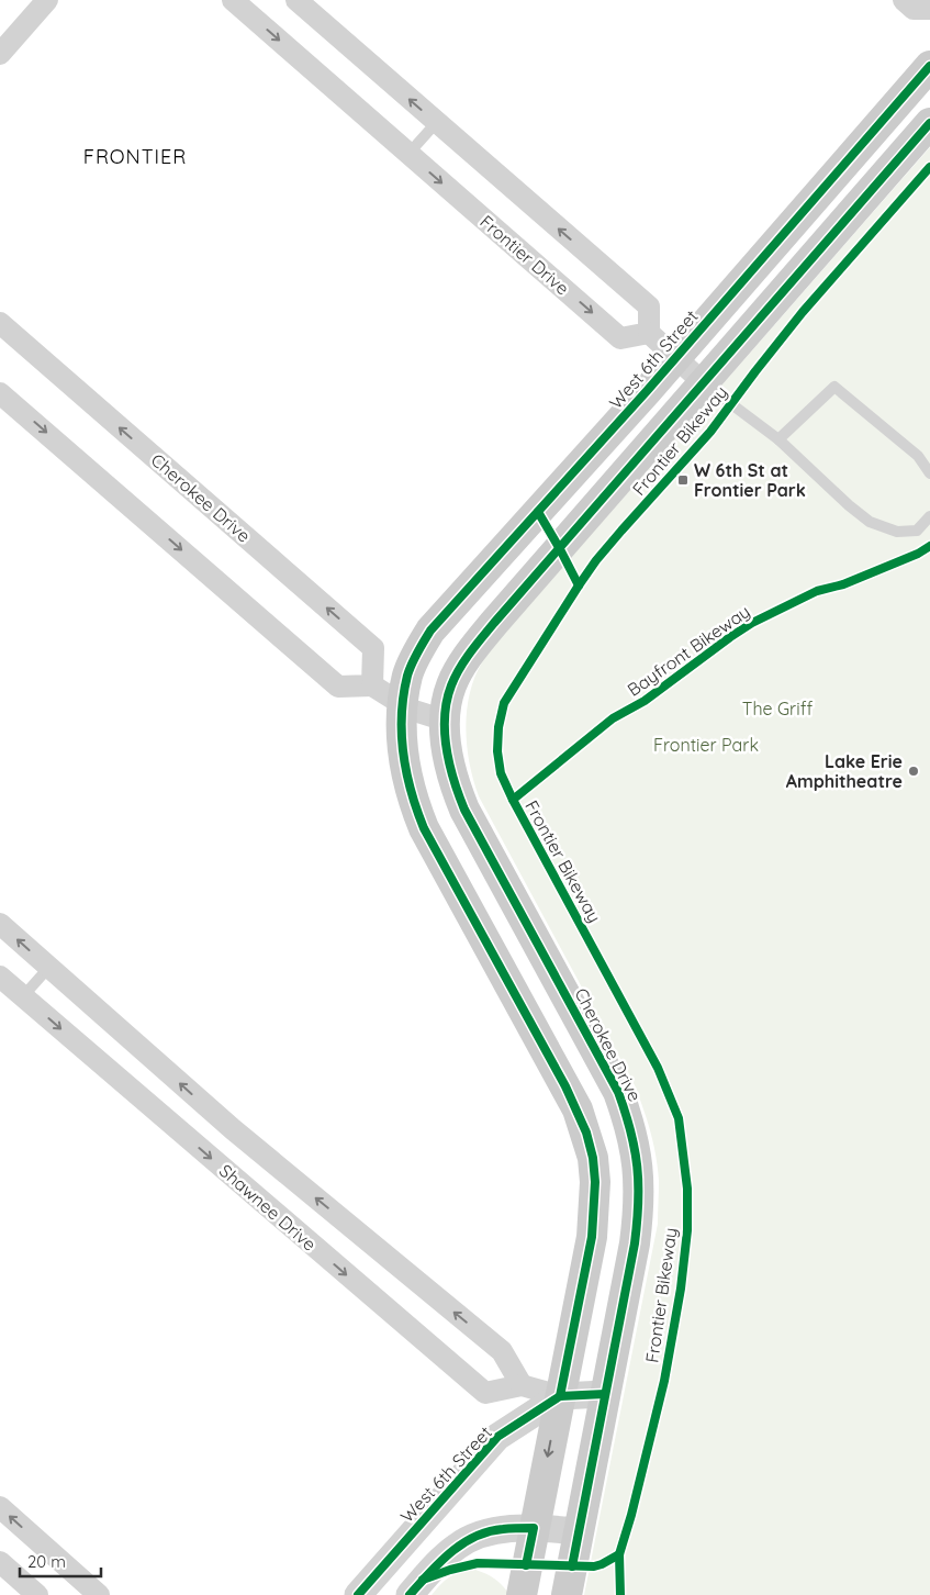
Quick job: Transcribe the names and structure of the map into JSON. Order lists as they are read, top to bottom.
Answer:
{
  "streets": {
    "main road": ["West 6th Street", "Cherokee Drive"],
    "street": ["Frontier Drive", "Shawnee Drive"],
    "cycle path": ["Frontier Bikeway", "Bayfront Bikeway"]
  },
  "crossings": [
    ["West 6th Street", "Cherokee Drive"],
    ["West 6th Street", "Shawnee Drive"]
  ],
  "districts": ["FRONTIER"],
  "parks": ["The Griff", "Frontier Park"],
  "places": {
    "transit": ["W 6th St at Frontier Park"],
    "other": ["Lake Erie Amphitheatre"]
  },
  "scale_bar": "20 m"
}
